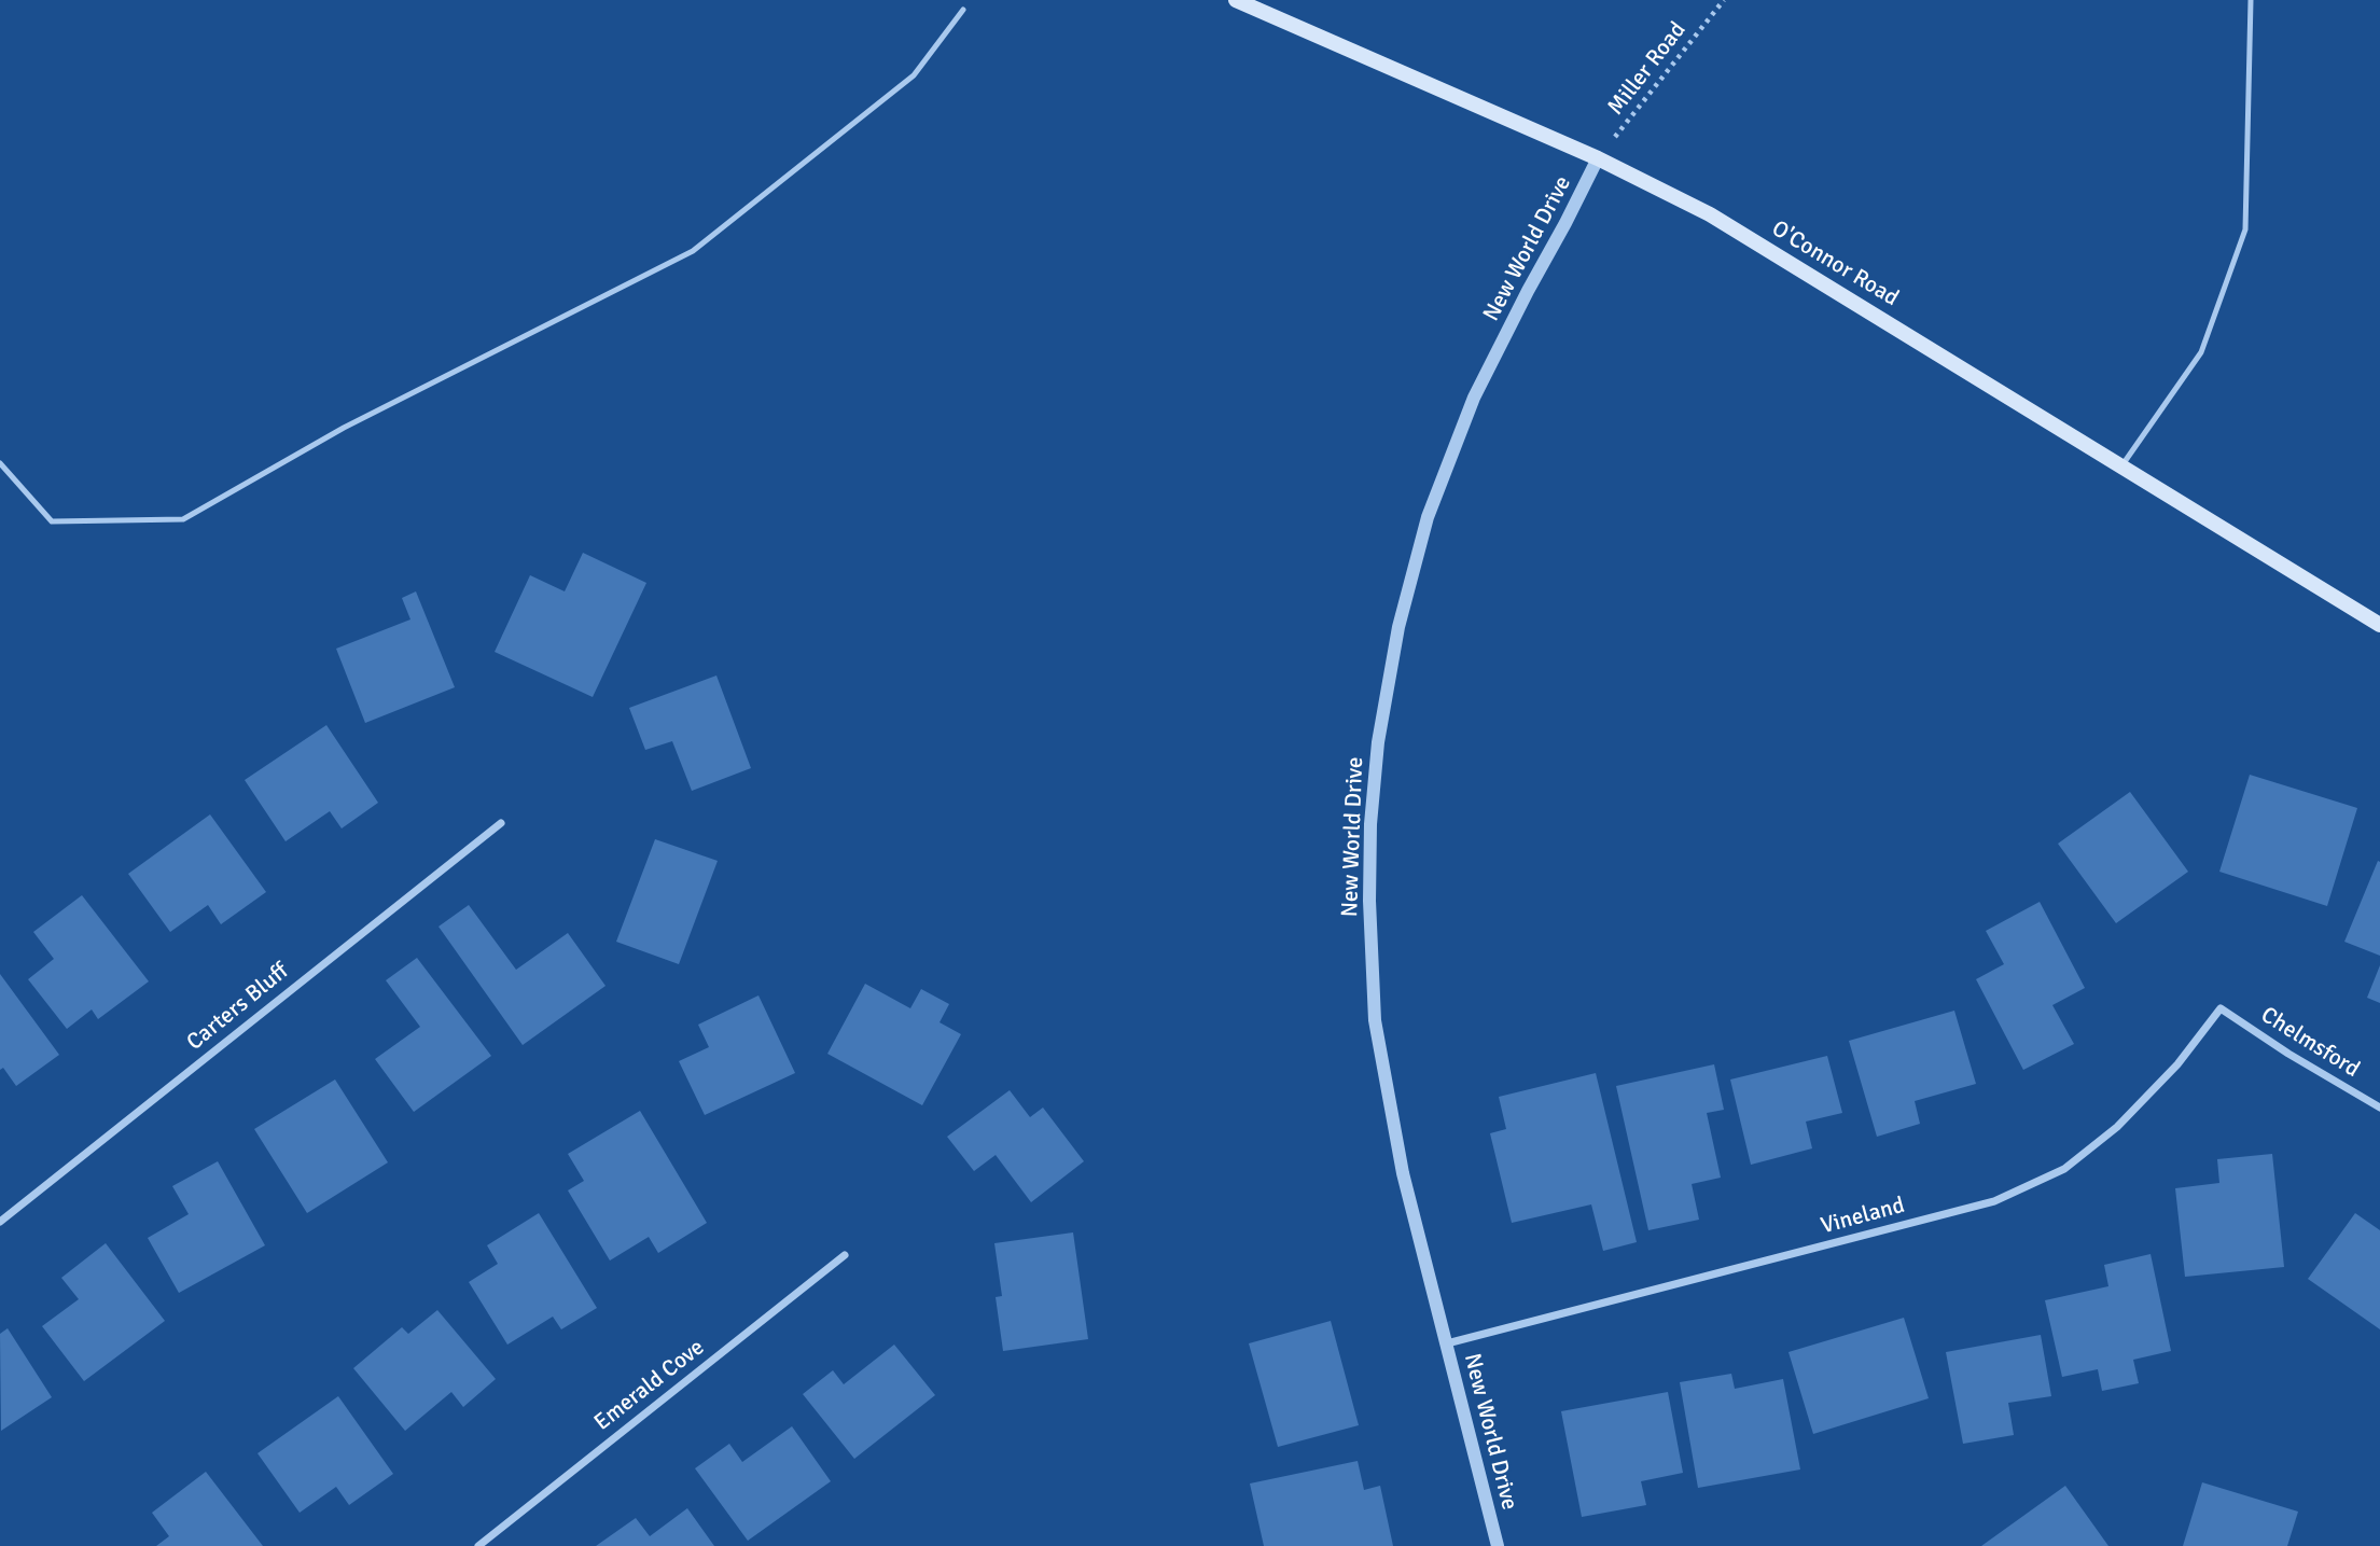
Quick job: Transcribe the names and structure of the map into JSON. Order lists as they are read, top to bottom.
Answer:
{
  "streets": {
    "main road": ["O'Connor Road"],
    "street": [
      "New World Drive",
      "Carters Bluff",
      "Chelmsford",
      "Vineland",
      "Emerald Cove"
    ],
    "path": ["Miller Road"]
  },
  "crossings": [
    ["Miller Road", "New World Drive"],
    ["Miller Road", "O'Connor Road"],
    ["New World Drive", "O'Connor Road"],
    ["New World Drive", "Vineland"],
    ["Chelmsford", "Vineland"]
  ]
}
